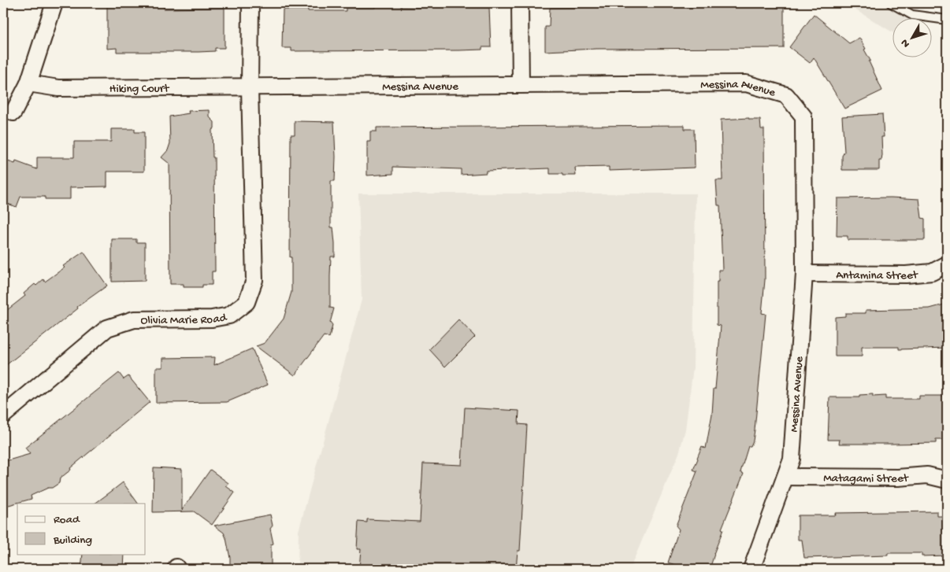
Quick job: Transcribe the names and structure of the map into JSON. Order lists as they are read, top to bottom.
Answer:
{
  "streets": {
    "street": [
      "Messina Avenue",
      "Hiking Court",
      "Antamina Street",
      "Olivia Marie Road",
      "Matagami Street"
    ]
  },
  "crossings": [
    ["Messina Avenue", "Hiking Court"],
    ["Messina Avenue", "Antamina Street"],
    ["Messina Avenue", "Olivia Marie Road"],
    ["Messina Avenue", "Matagami Street"],
    ["Hiking Court", "Olivia Marie Road"]
  ],
  "legend": ["Road", "Building"],
  "north": "bottom left"
}
